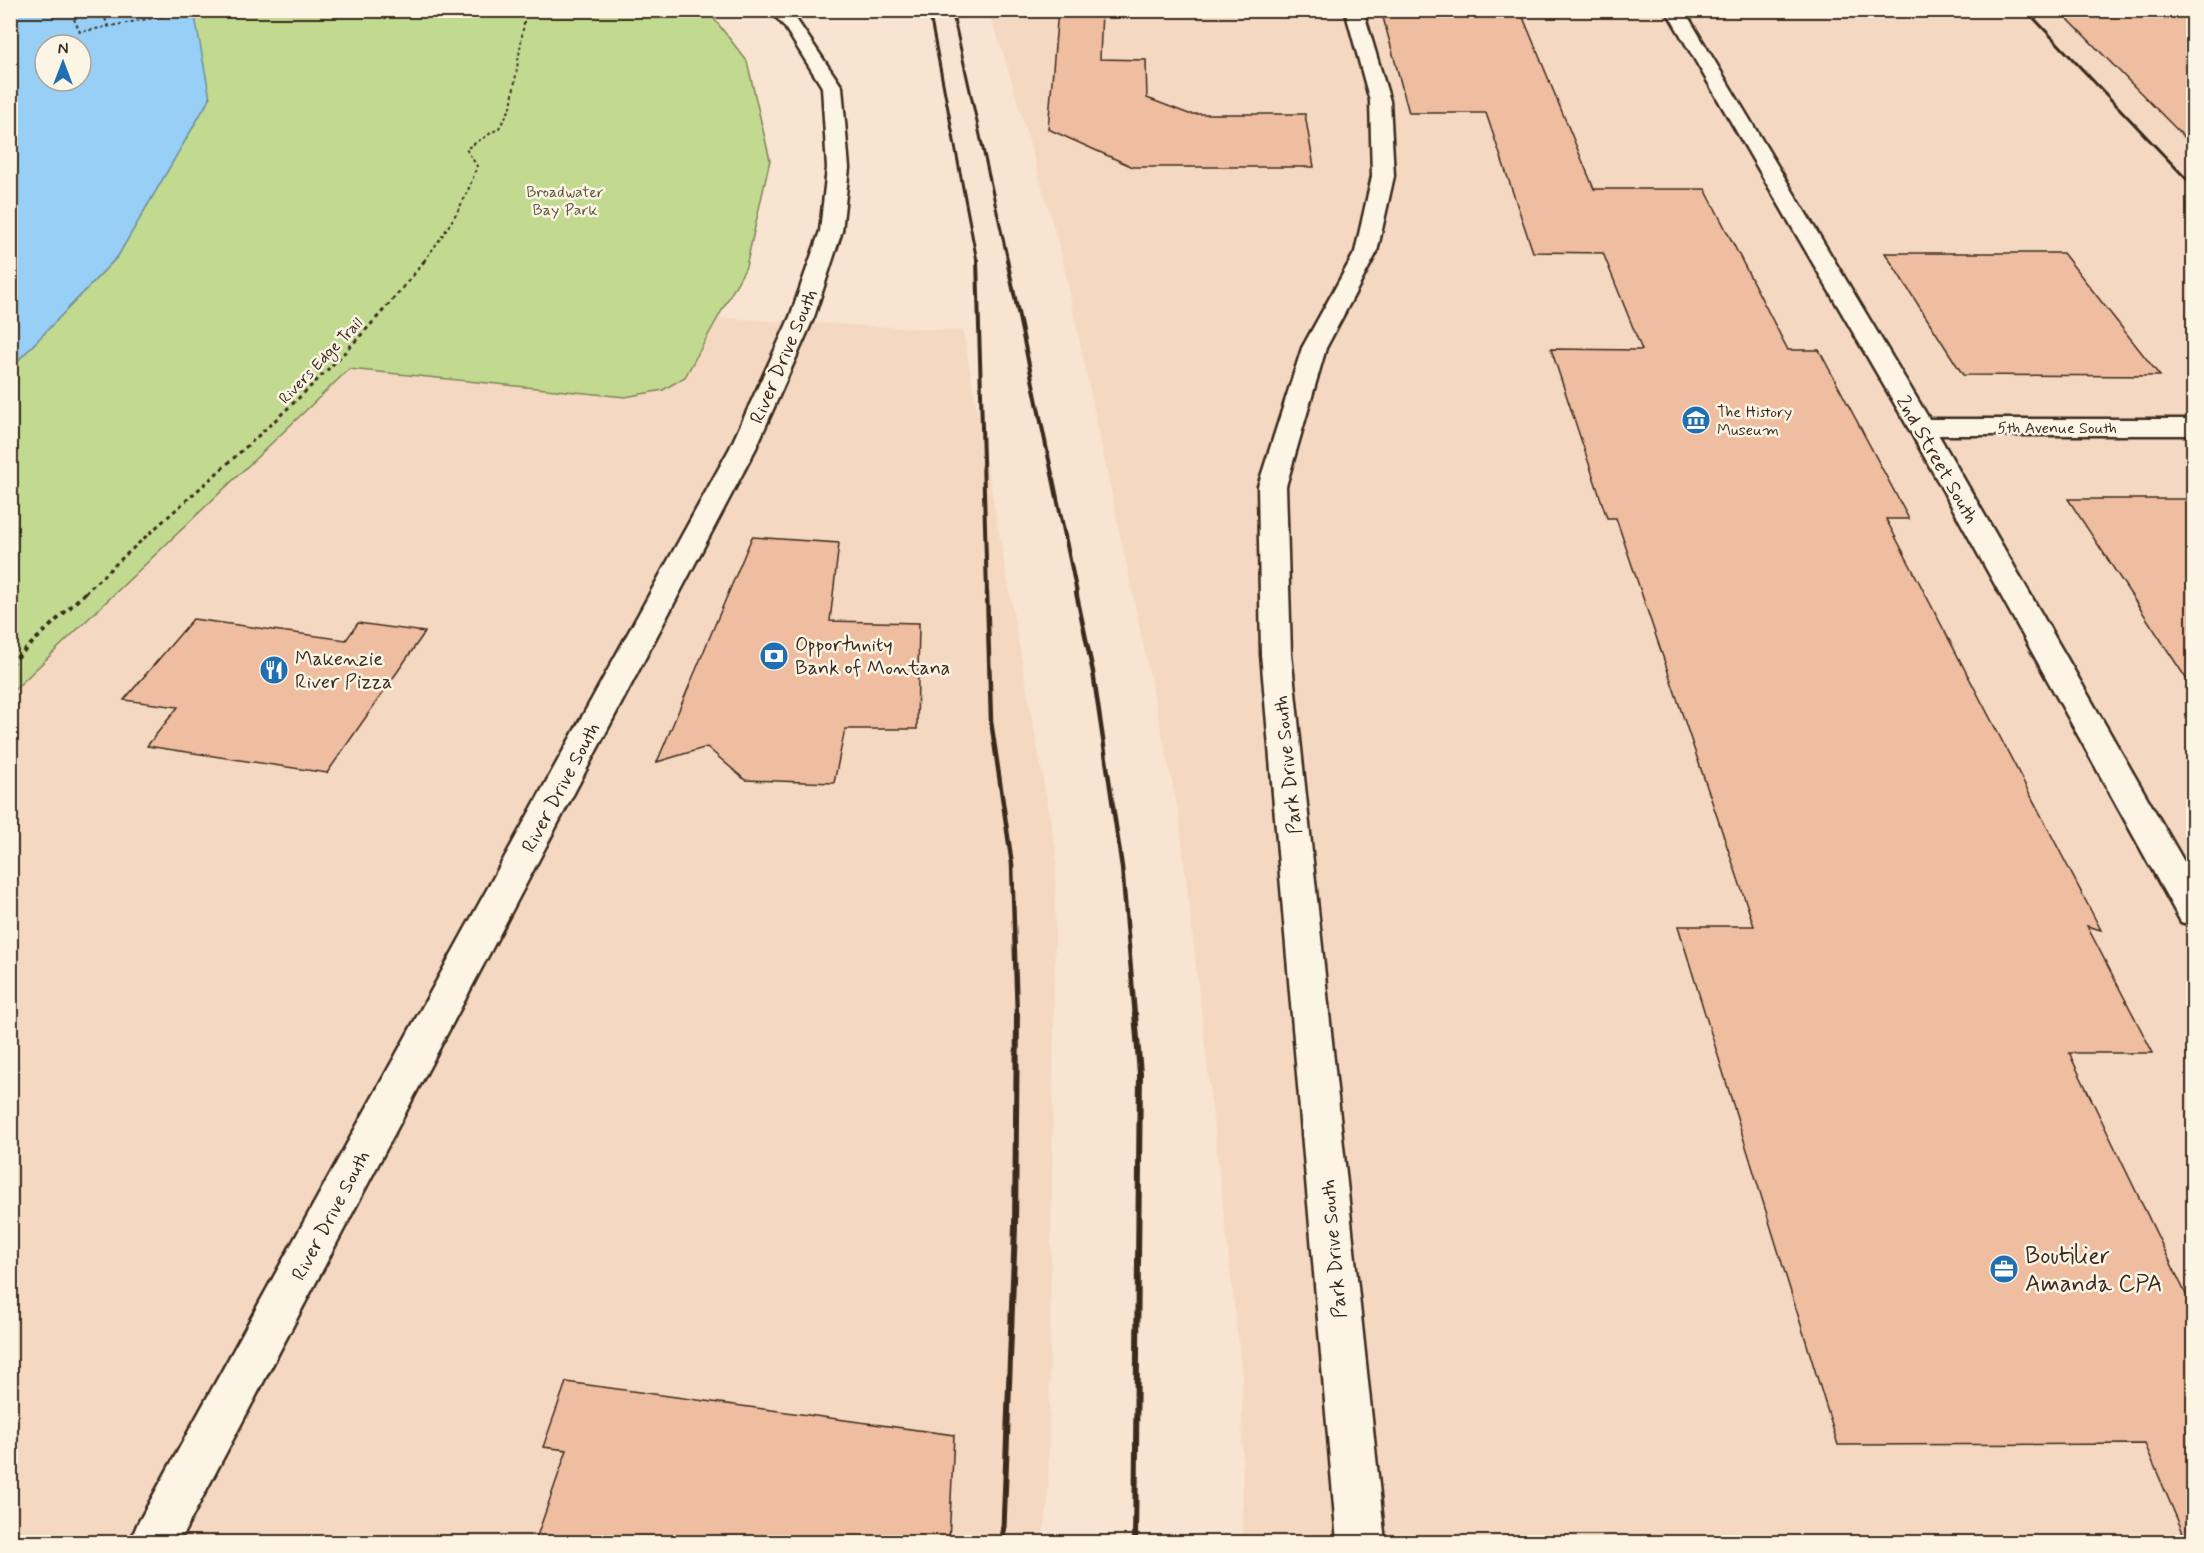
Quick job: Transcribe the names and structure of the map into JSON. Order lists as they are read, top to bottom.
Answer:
{
  "streets": {
    "street": [
      "River Drive South",
      "5th Avenue South",
      "2nd Street South",
      "Park Drive South"
    ],
    "path": ["Rivers Edge Trail"]
  },
  "crossings": [
    ["5th Avenue South", "2nd Street South"]
  ],
  "parks": ["Broadwater Bay Park"],
  "places": {
    "museum": ["The History Museum"],
    "bank": ["Opportunity Bank of Montana"],
    "restaurant": ["Makenzie River Pizza"],
    "office": ["Boutilier Amanda CPA"]
  },
  "north": "top"
}
